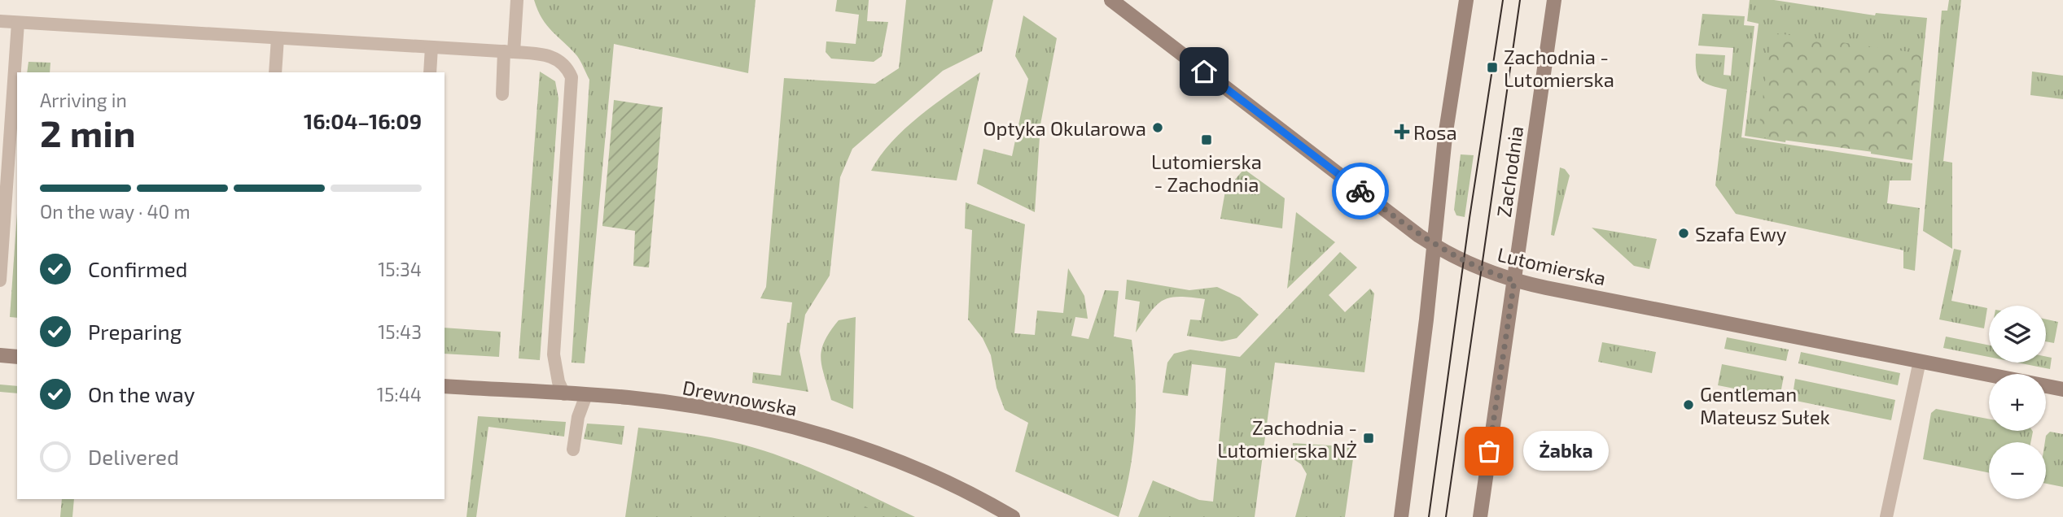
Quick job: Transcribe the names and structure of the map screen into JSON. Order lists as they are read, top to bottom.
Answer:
{
  "streets": {
    "main road": ["Zachodnia", "Lutomierska", "Drewnowska"]
  },
  "crossings": [
    ["Zachodnia", "Lutomierska"]
  ],
  "places": {
    "transit": ["Zachodnia - Lutomierska", "Lutomierska - Zachodnia", "Zachodnia - Lutomierska NŻ"],
    "other": [
      "Optyka Okularowa",
      "Szafa Ewy",
      "Gentleman Mateusz Sułek",
      "Żabka"
    ],
    "health": ["Rosa"]
  },
  "page": {
    "heading": ["2 min", "Arriving in", "16:04–16:09"],
    "bar": "On the way · 40 m",
    "list": [
      ["Confirmed", "15:34"],
      ["Preparing", "15:43"],
      ["On the way", "15:44"],
      "Delivered"
    ],
    "map_buttons": ["+", "−"],
    "bubble": "Żabka"
  }
}
